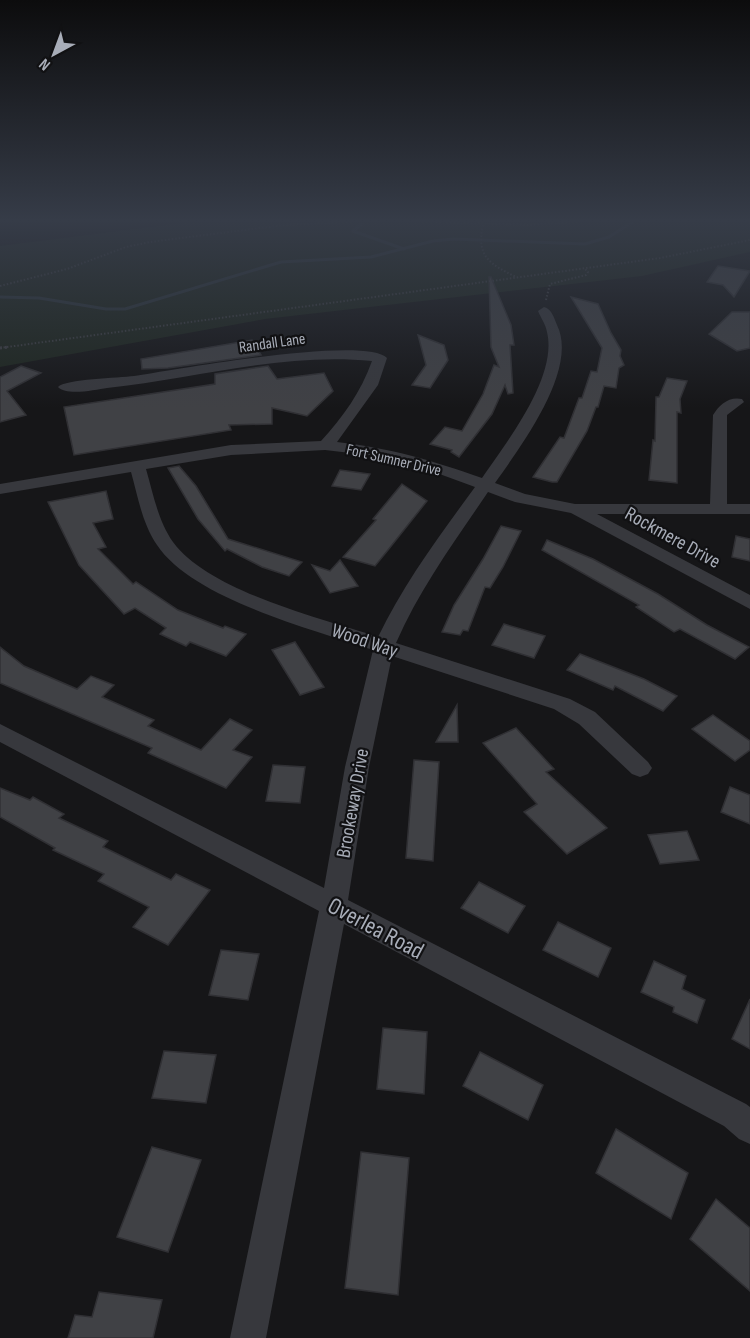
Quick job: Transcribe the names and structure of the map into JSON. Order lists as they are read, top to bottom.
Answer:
{
  "streets": {
    "street": [
      "Randall Lane",
      "Fort Sumner Drive",
      "Rockmere Drive",
      "Wood Way",
      "Brookeway Drive",
      "Overlea Road"
    ]
  },
  "crossings": [
    ["Randall Lane", "Fort Sumner Drive"],
    ["Fort Sumner Drive", "Rockmere Drive"],
    ["Fort Sumner Drive", "Wood Way"],
    ["Fort Sumner Drive", "Brookeway Drive"],
    ["Wood Way", "Brookeway Drive"],
    ["Brookeway Drive", "Overlea Road"]
  ],
  "north": "bottom left"
}
